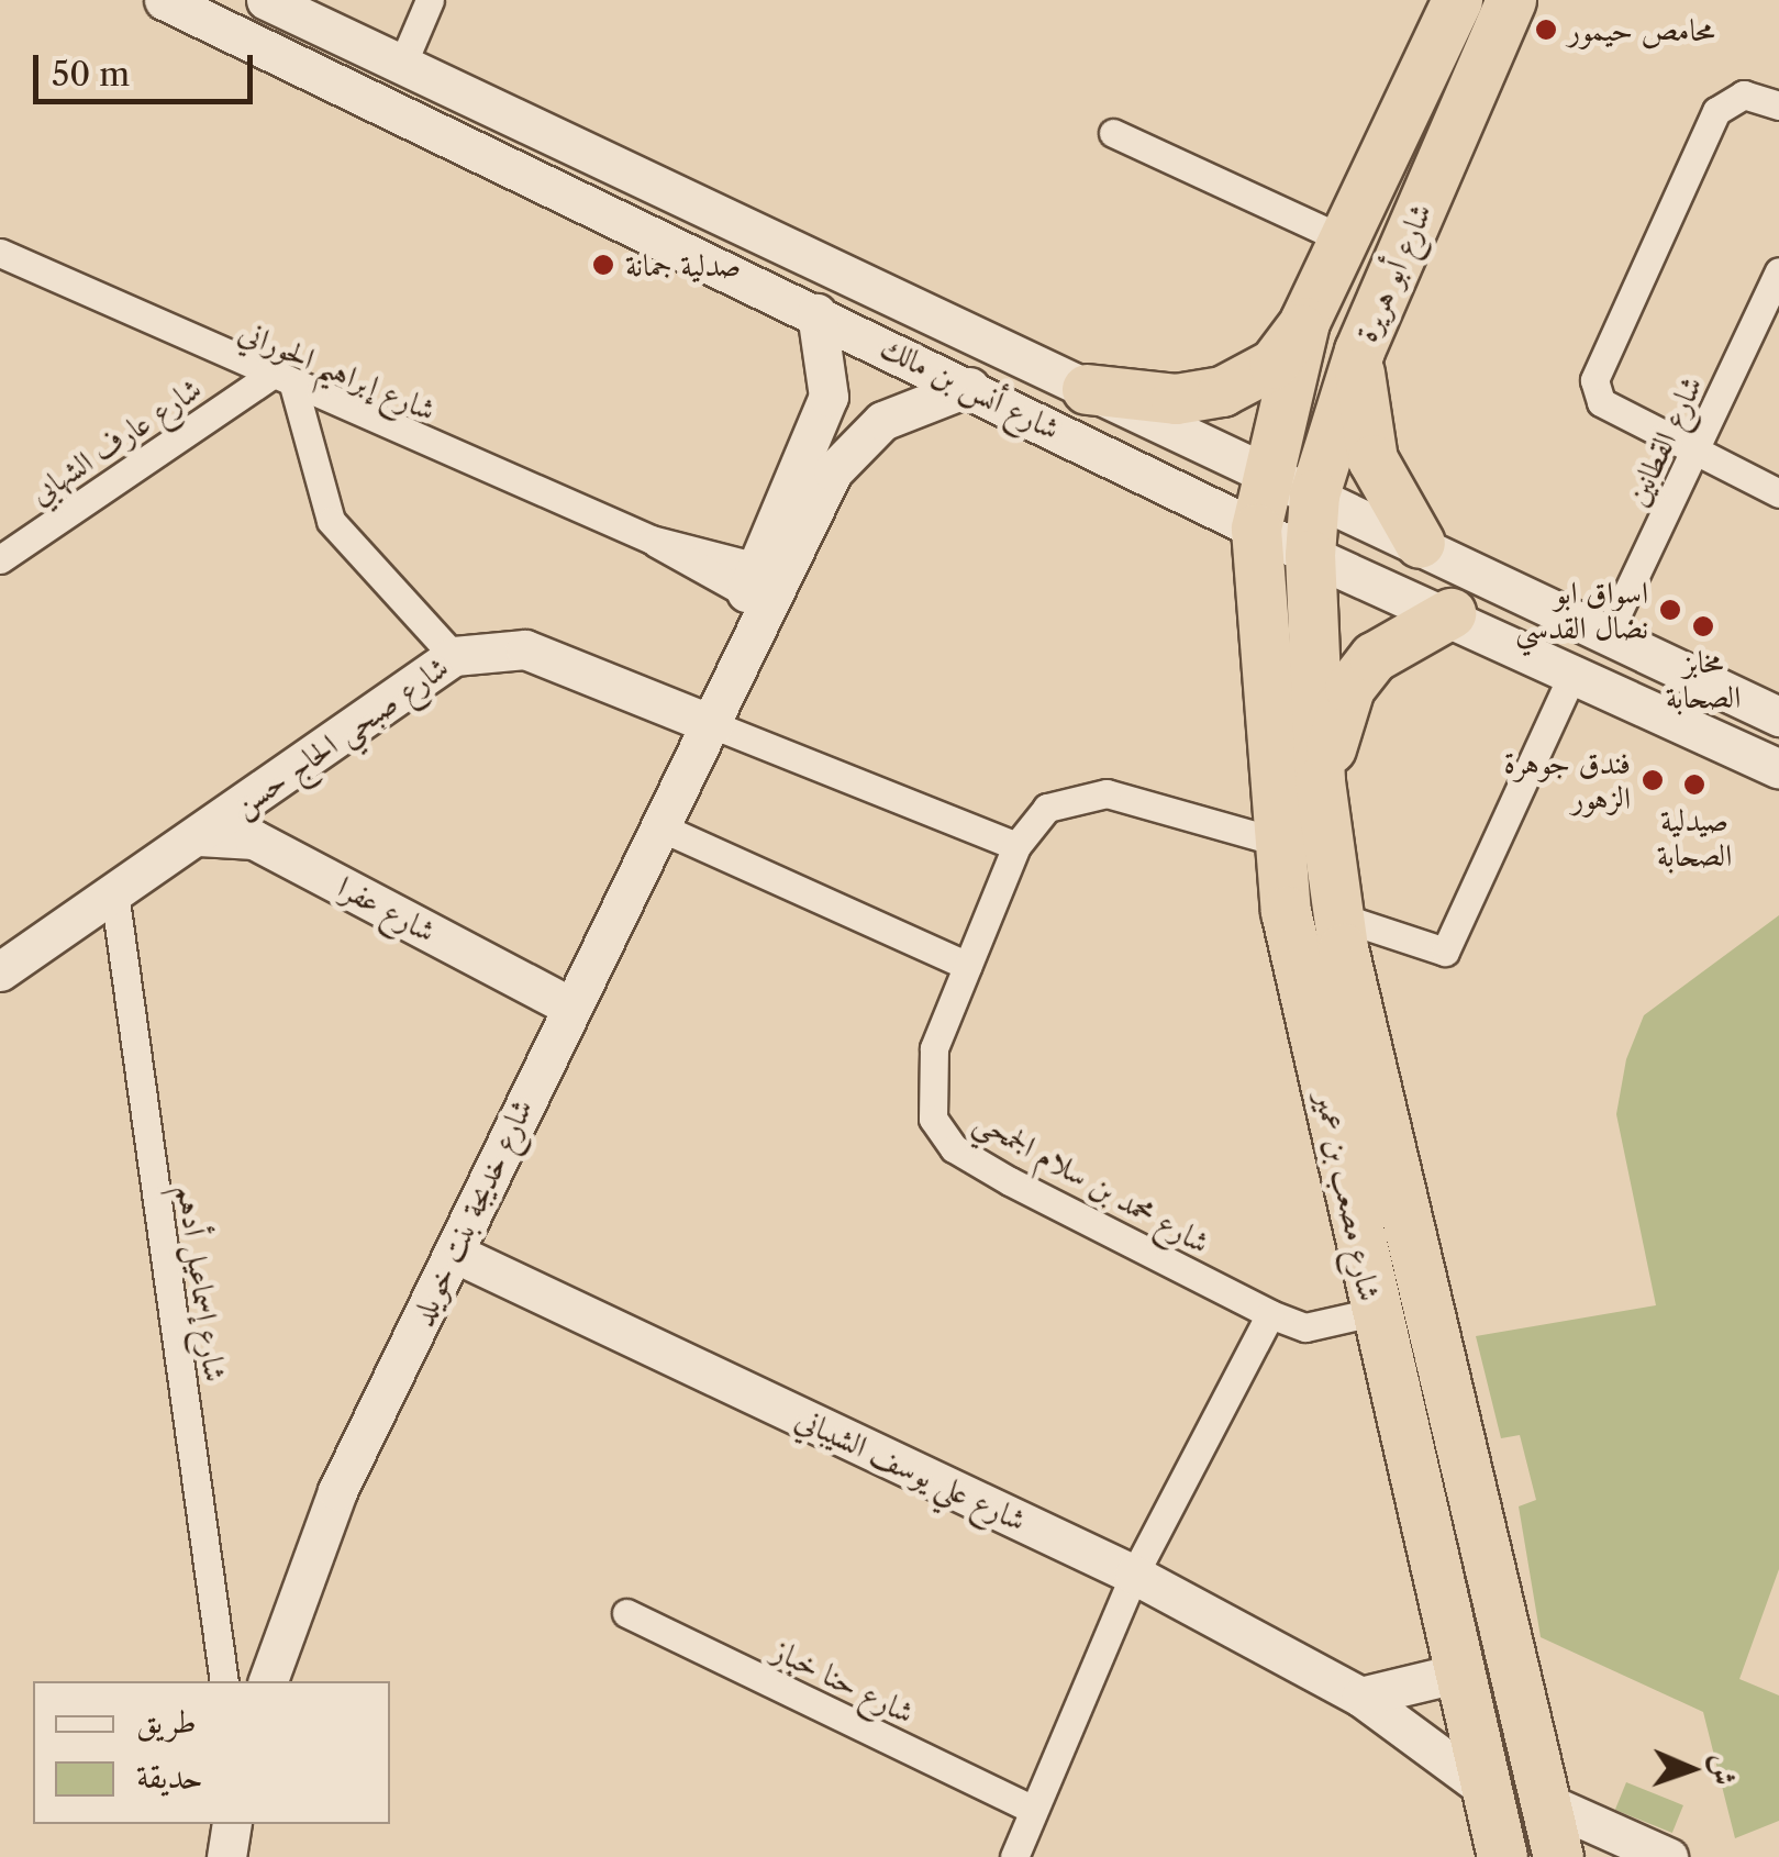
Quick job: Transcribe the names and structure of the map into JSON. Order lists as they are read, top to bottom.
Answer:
{
  "streets": {
    "highway": ["شارع أبو هريرة", "شارع مصعب بن عمير"],
    "street": [
      "شارع إبراهيم الحوراني",
      "شارع أنس بن مالك",
      "شارع عارف الشهابي",
      "شارع القطانين",
      "شارع صبحي الحاج حسن",
      "شارع عفرا",
      "شارع محمد بن سلام الجمحي",
      "شارع خديجة بنت خويلد",
      "شارع إسماعيل أدهم",
      "شارع علي يوسف الشيباني",
      "شارع حنا خباز"
    ]
  },
  "crossings": [
    ["شارع أبو هريرة", "شارع أنس بن مالك"],
    ["شارع أبو هريرة", "شارع مصعب بن عمير"],
    ["شارع إبراهيم الحوراني", "شارع عارف الشهابي"],
    ["شارع إبراهيم الحوراني", "شارع خديجة بنت خويلد"],
    ["شارع أنس بن مالك", "شارع القطانين"],
    ["شارع أنس بن مالك", "شارع مصعب بن عمير"],
    ["شارع أنس بن مالك", "شارع خديجة بنت خويلد"],
    ["شارع صبحي الحاج حسن", "شارع عفرا"],
    ["شارع صبحي الحاج حسن", "شارع خديجة بنت خويلد"],
    ["شارع صبحي الحاج حسن", "شارع إسماعيل أدهم"],
    ["شارع عفرا", "شارع خديجة بنت خويلد"],
    ["شارع محمد بن سلام الجمحي", "شارع مصعب بن عمير"],
    ["شارع مصعب بن عمير", "شارع علي يوسف الشيباني"],
    ["شارع خديجة بنت خويلد", "شارع علي يوسف الشيباني"]
  ],
  "places": [
    "محامص حيمور",
    "صدلية جمانة",
    "اسواق ابو نضال القدسي",
    "مخابز الصحابة",
    "فندق جوهرة الزهور",
    "صيدلية الصحابة"
  ],
  "legend": ["طريق", "حديقة"],
  "scale_bar": "50 m",
  "north": "right"
}
